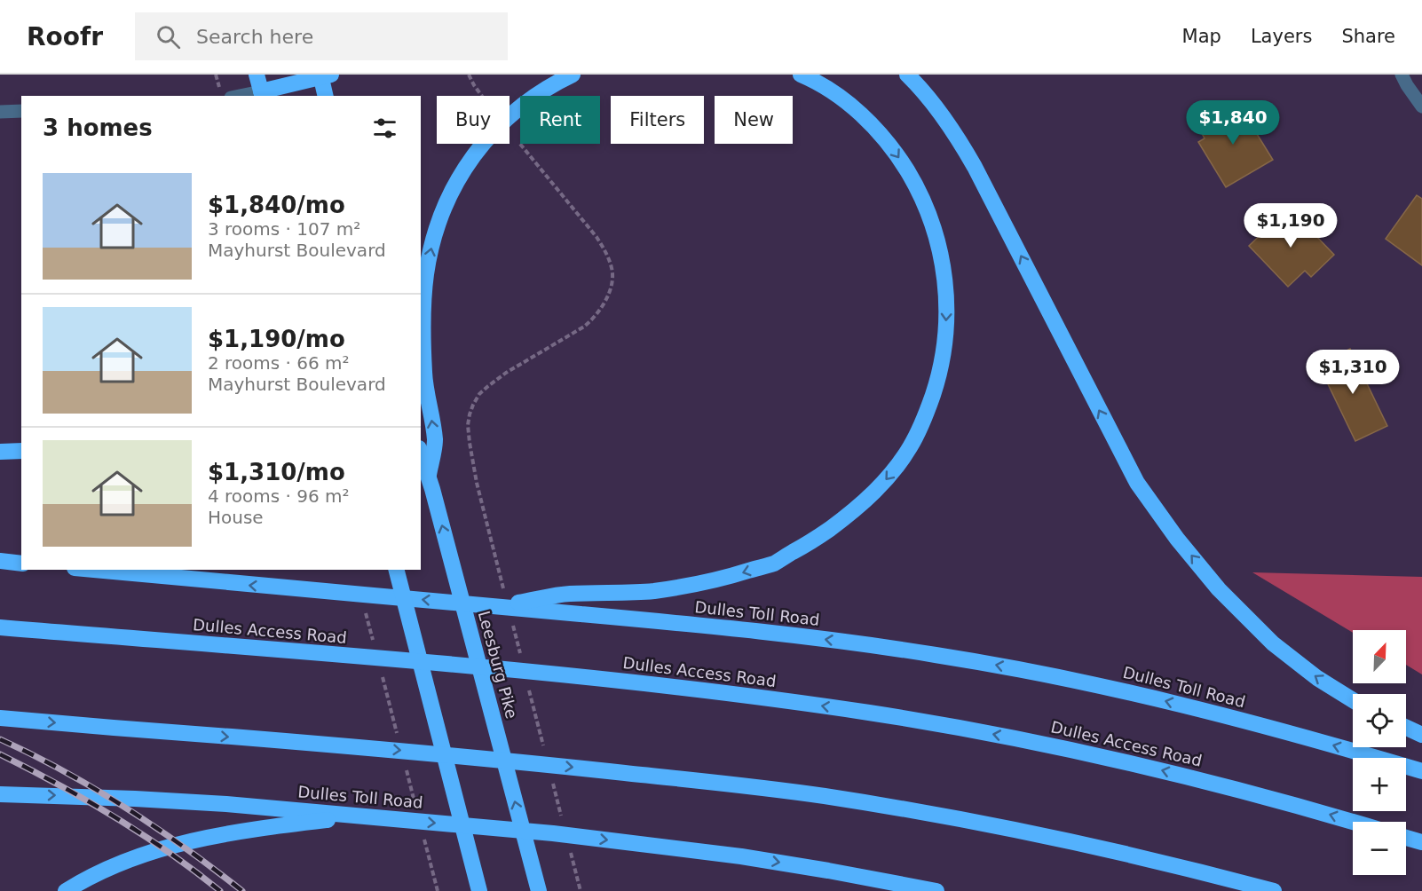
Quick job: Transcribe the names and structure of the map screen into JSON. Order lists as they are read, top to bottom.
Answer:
{
  "streets": {
    "highway": ["Dulles Toll Road", "Dulles Access Road", "Leesburg Pike"]
  },
  "north": "top right",
  "page": {
    "header": "Roofr",
    "search": "Search here",
    "nav": ["Map", "Layers", "Share"],
    "chip": [
      "Buy",
      "Rent",
      "Filters",
      "New"
    ],
    "heading": "3 homes",
    "price": ["$1,840", "$1,190", "$1,310"],
    "list": [
      {
        "name": "$1,840/mo",
        "note": "3 rooms · 107 m² · Mayhurst Boulevard"
      },
      {
        "name": "$1,190/mo",
        "note": "2 rooms · 66 m² · Mayhurst Boulevard"
      },
      {
        "name": "$1,310/mo",
        "note": "4 rooms · 96 m² · House"
      }
    ],
    "map_buttons": ["+", "−"]
  }
}
